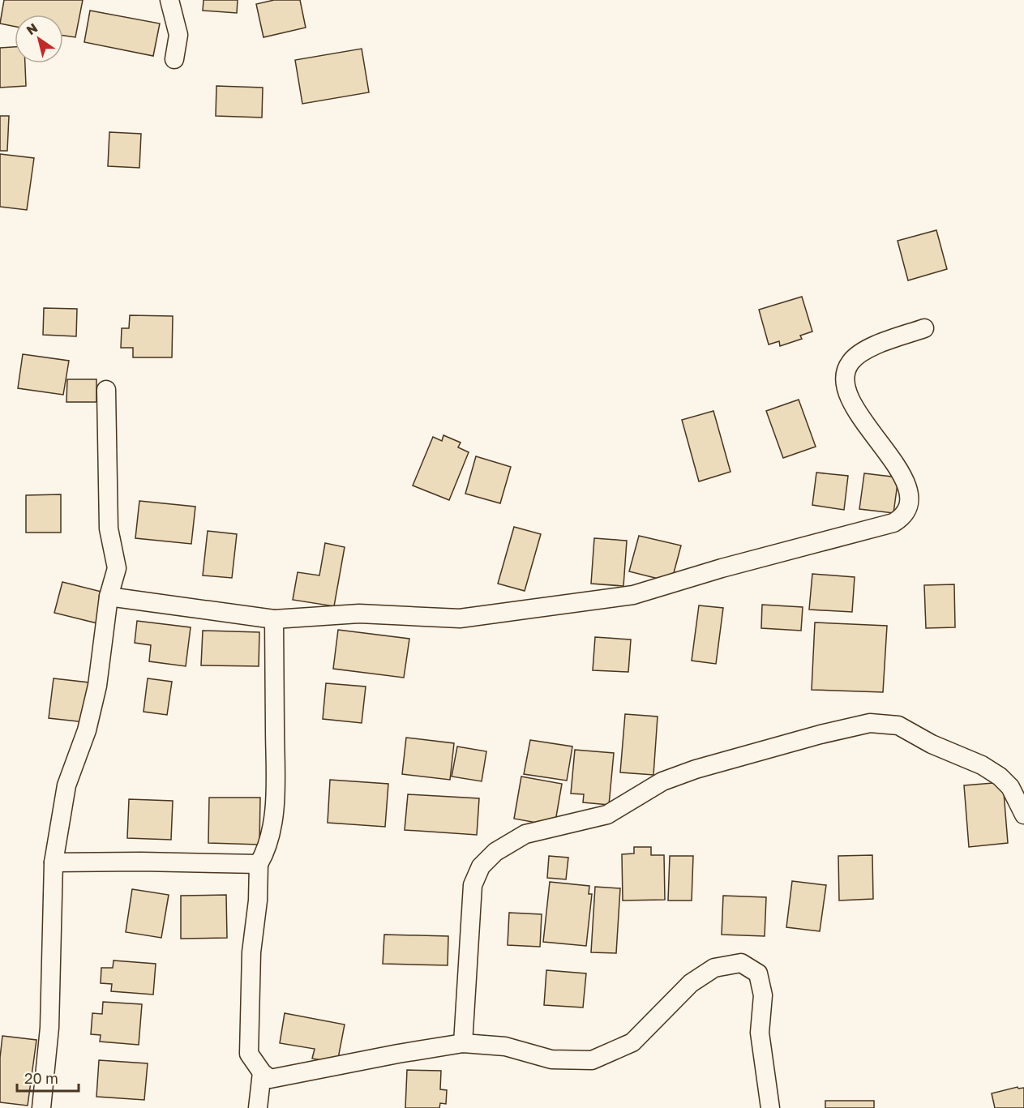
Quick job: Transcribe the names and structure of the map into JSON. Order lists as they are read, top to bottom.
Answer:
{
  "scale_bar": "20 m",
  "north": "top left"
}
